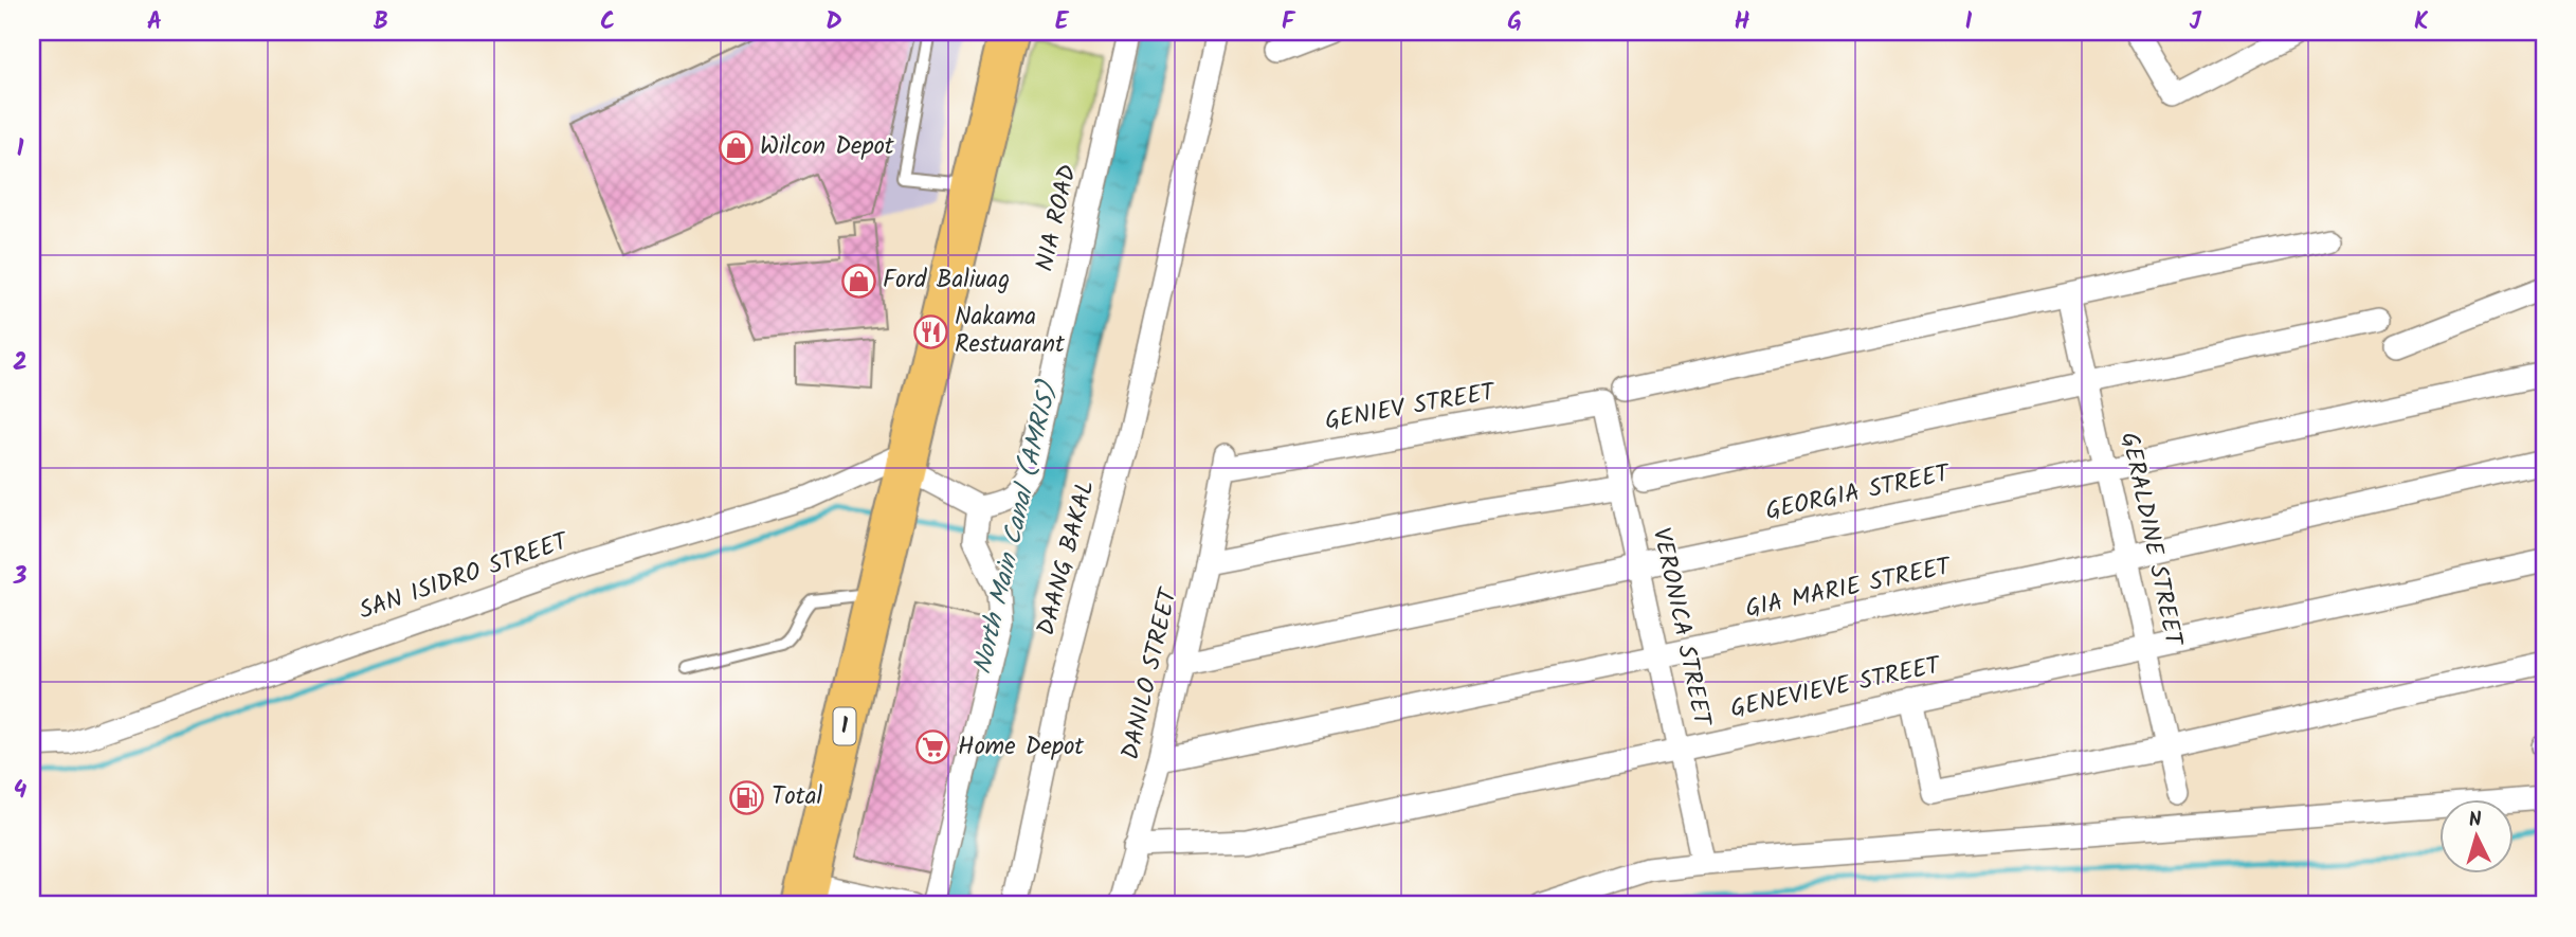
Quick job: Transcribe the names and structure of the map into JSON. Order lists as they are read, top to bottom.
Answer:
{
  "streets": {
    "highway": ["1"],
    "street": [
      "NIA ROAD",
      "GENIEV STREET",
      "GEORGIA STREET",
      "GERALDINE STREET",
      "DAANG BAKAL",
      "SAN ISIDRO STREET",
      "GIA MARIE STREET",
      "VERONICA STREET",
      "DANILO STREET",
      "GENEVIEVE STREET"
    ]
  },
  "crossings": [
    ["GENIEV STREET", "VERONICA STREET"],
    ["GENIEV STREET", "DANILO STREET"],
    ["GEORGIA STREET", "GERALDINE STREET"],
    ["GEORGIA STREET", "VERONICA STREET"],
    ["GEORGIA STREET", "DANILO STREET"],
    ["GERALDINE STREET", "GIA MARIE STREET"],
    ["GERALDINE STREET", "GENEVIEVE STREET"],
    ["SAN ISIDRO STREET", "1"],
    ["GIA MARIE STREET", "VERONICA STREET"],
    ["GIA MARIE STREET", "DANILO STREET"],
    ["VERONICA STREET", "GENEVIEVE STREET"],
    ["DANILO STREET", "GENEVIEVE STREET"]
  ],
  "water": ["North Main Canal (AMRIS)"],
  "places": {
    "shop": ["Wilcon Depot", "Ford Baliuag"],
    "restaurant": ["Nakama Restuarant"],
    "supermarket": ["Home Depot"],
    "fuel station": ["Total"]
  },
  "north": "top",
  "grid": {
    "columns": [
      "A",
      "B",
      "C",
      "D",
      "E",
      "F",
      "G",
      "H",
      "I",
      "J",
      "K"
    ],
    "rows": [
      "1",
      "2",
      "3",
      "4"
    ]
  }
}
